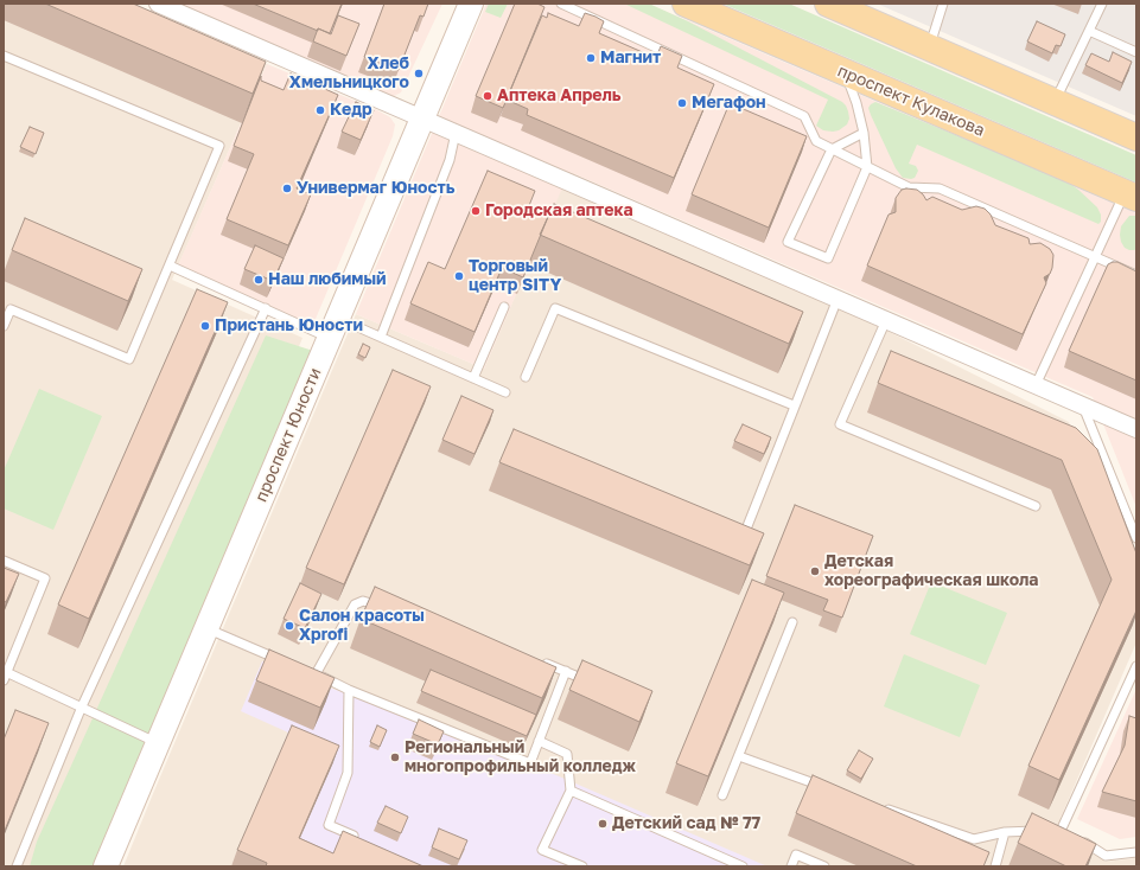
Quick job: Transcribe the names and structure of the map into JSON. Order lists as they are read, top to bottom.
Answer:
{
  "streets": {
    "main road": ["проспект Кулакова", "проспект Юности"]
  },
  "places": [
    "Магнит",
    "Хлеб Хмельницкого",
    "Аптека Апрель",
    "Мегафон",
    "Кедр",
    "Универмаг Юность",
    "Городская аптека",
    "Торговый центр SITY",
    "Наш любимый",
    "Пристань Юности",
    "Детская хореографическая школа",
    "Салон красоты Xprofi",
    "Региональный многопрофильный колледж",
    "Детский сад № 77"
  ]
}
